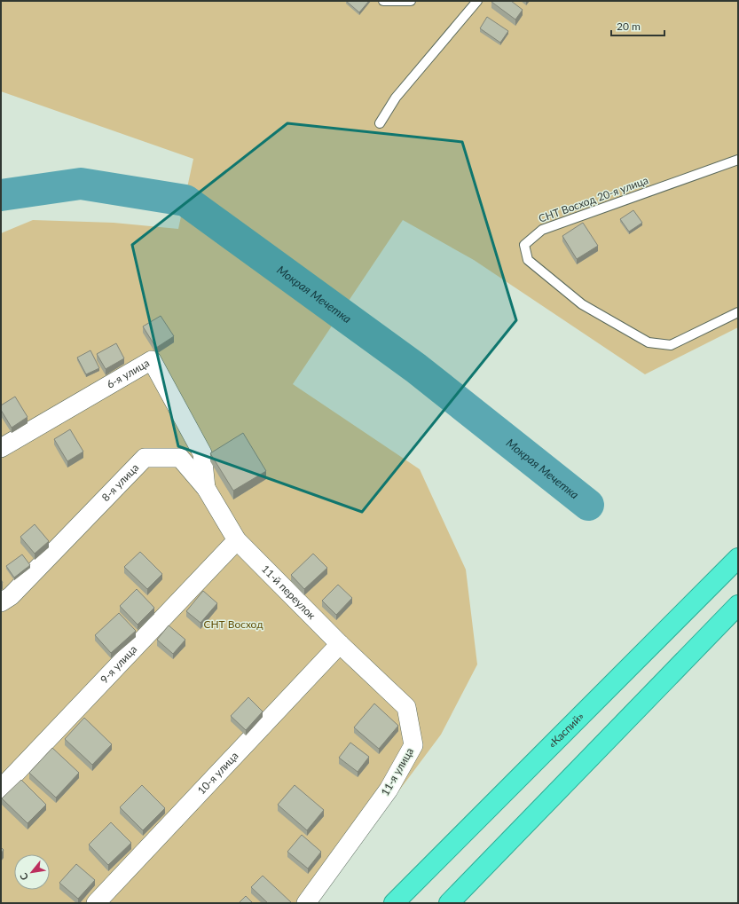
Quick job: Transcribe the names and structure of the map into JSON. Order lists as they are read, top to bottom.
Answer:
{
  "streets": {
    "highway": ["«Каспий»"],
    "street": [
      "6-я улица",
      "8-я улица",
      "11-й переулок",
      "9-я улица",
      "11-я улица",
      "10-я улица"
    ],
    "lane": ["СНТ Восход 20-я улица"]
  },
  "crossings": [
    ["6-я улица", "8-я улица"],
    ["8-я улица", "11-й переулок"],
    ["8-я улица", "9-я улица"],
    ["11-й переулок", "9-я улица"],
    ["11-й переулок", "11-я улица"],
    ["11-й переулок", "10-я улица"],
    ["11-я улица", "10-я улица"]
  ],
  "water": ["Мокрая Мечетка"],
  "parks": ["СНТ Восход"],
  "scale_bar": "20 m",
  "north": "bottom left"
}
